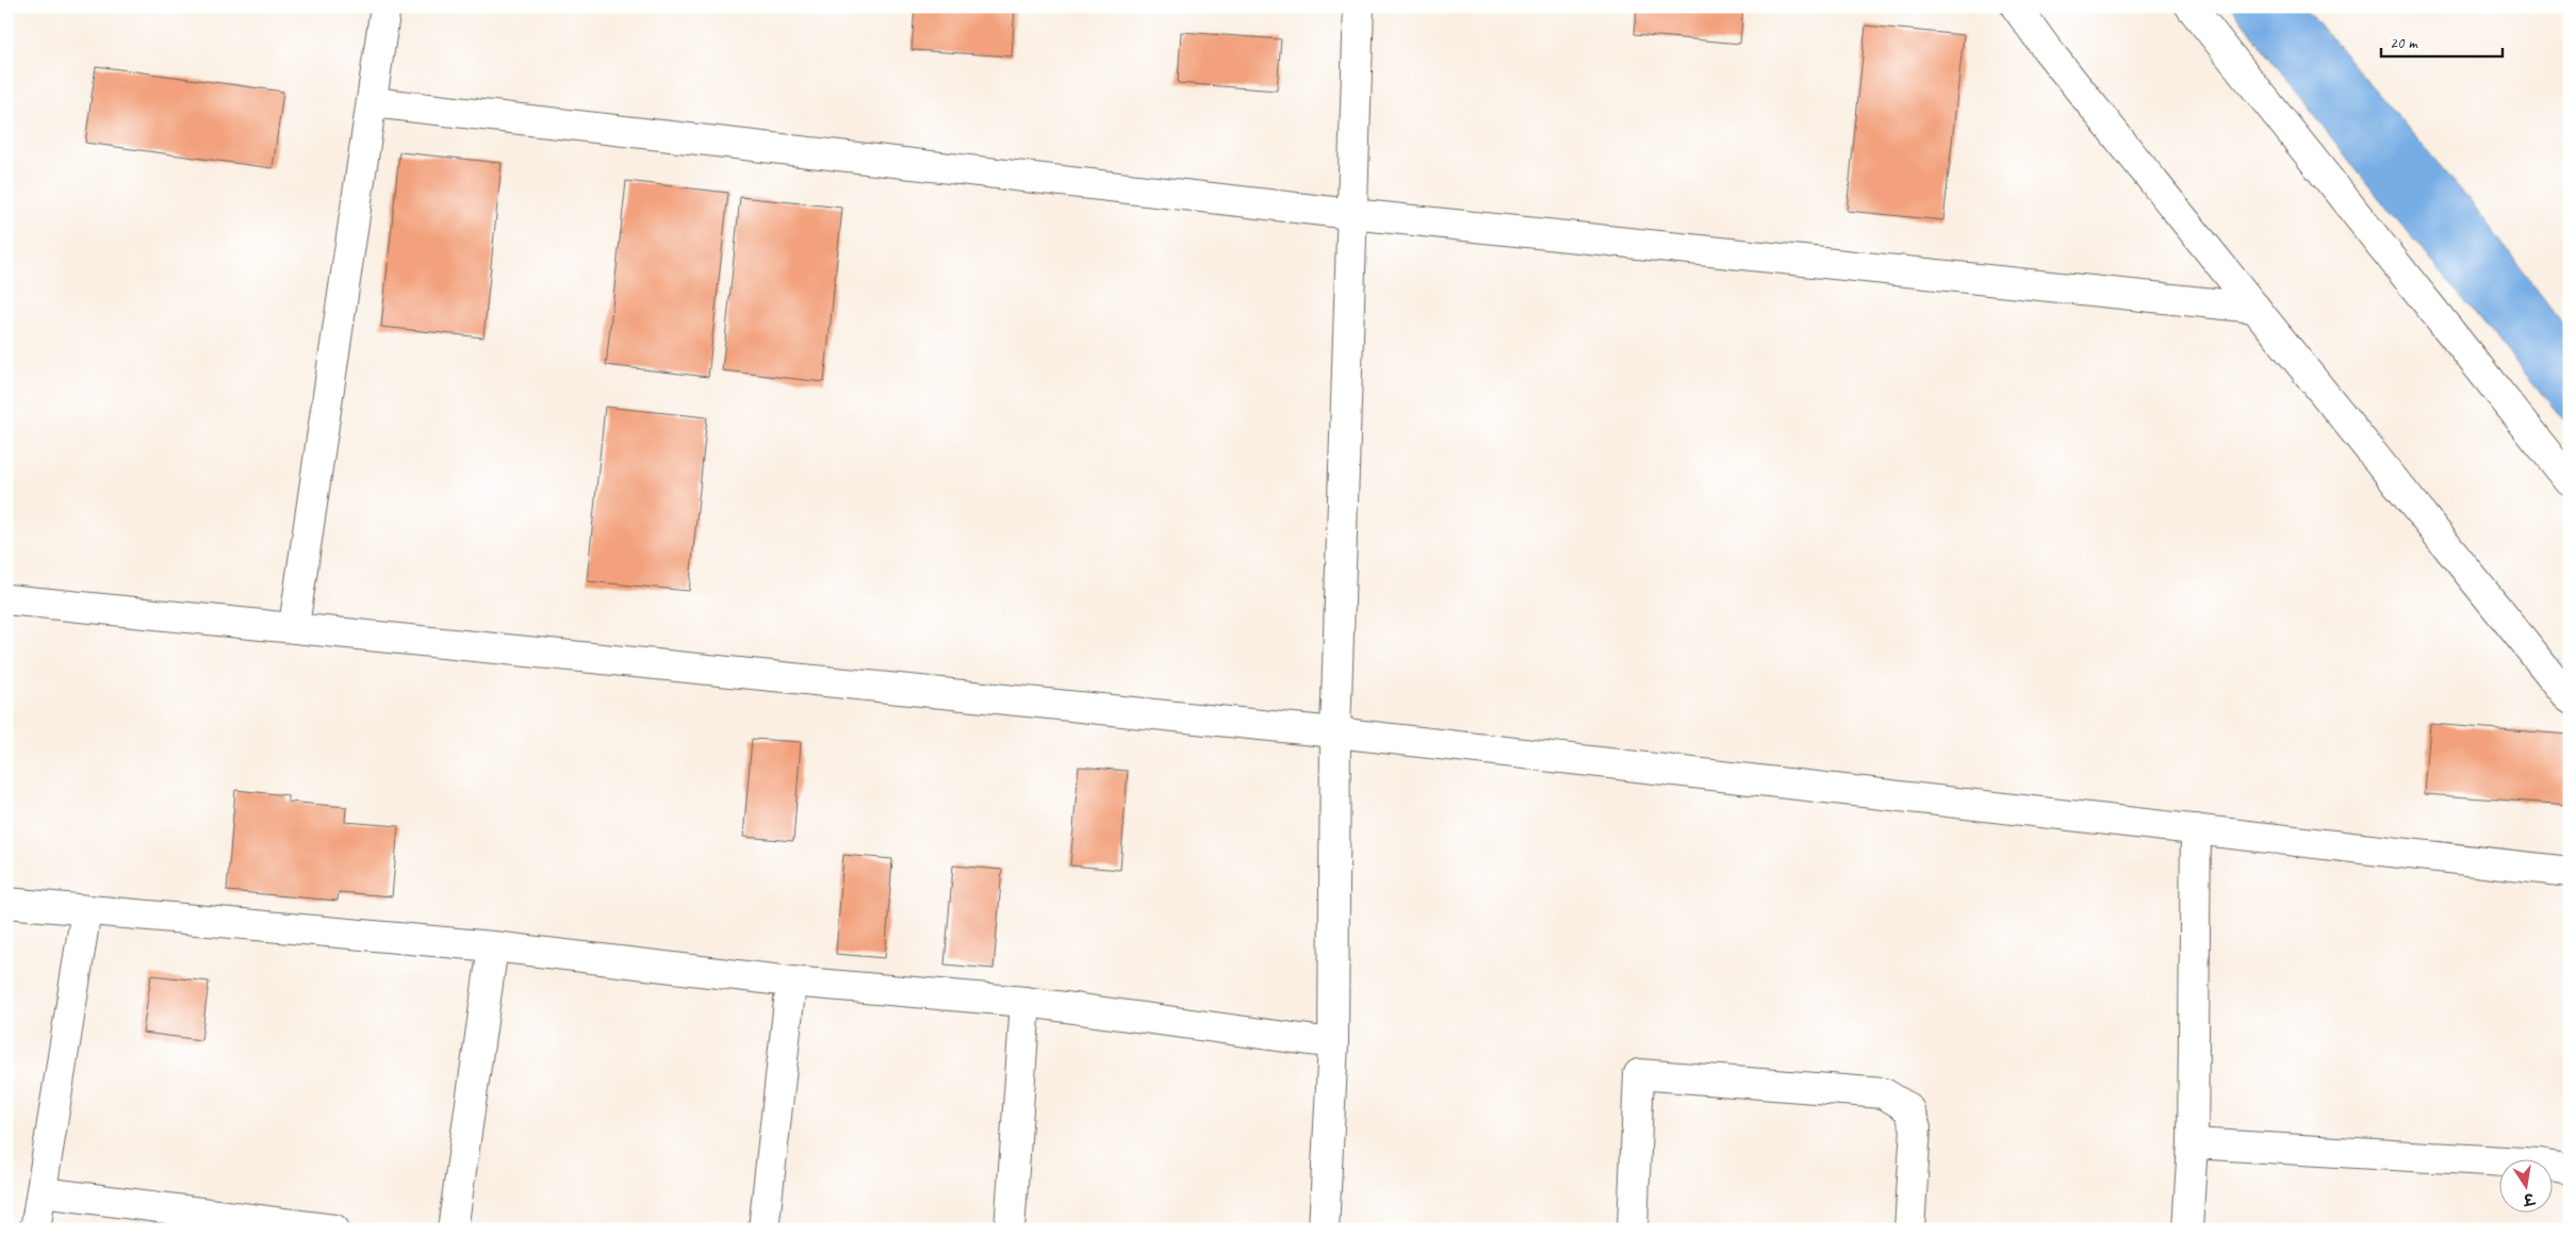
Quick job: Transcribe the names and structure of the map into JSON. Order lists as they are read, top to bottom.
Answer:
{
  "scale_bar": "20 m",
  "north": "bottom"
}
